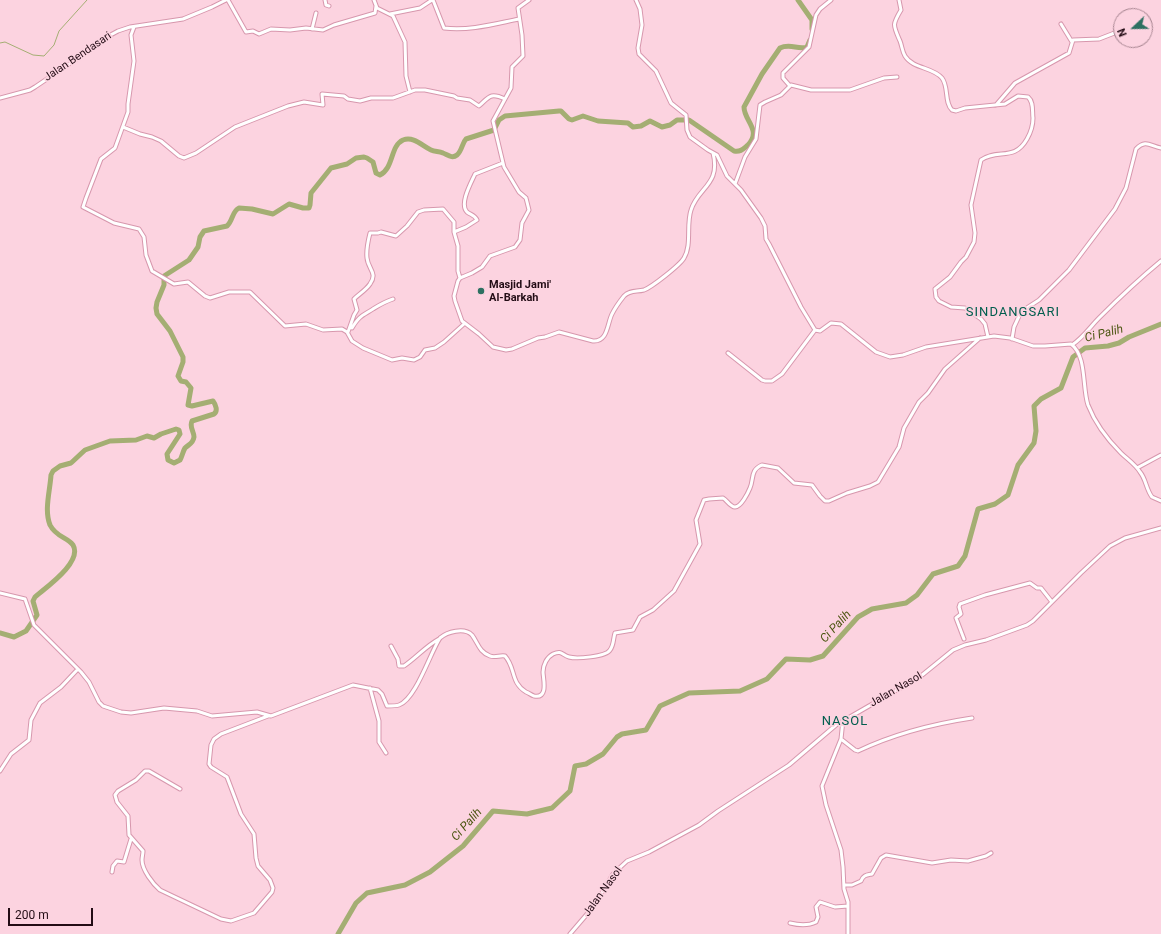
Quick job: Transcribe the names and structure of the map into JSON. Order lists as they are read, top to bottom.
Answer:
{
  "streets": {
    "street": ["Jalan Bendasari", "Jalan Nasol"]
  },
  "districts": ["SINDANGSARI", "NASOL"],
  "water": ["Ci Palih"],
  "places": ["Masjid Jami' Al-Barkah"],
  "scale_bar": "200 m",
  "north": "left"
}
